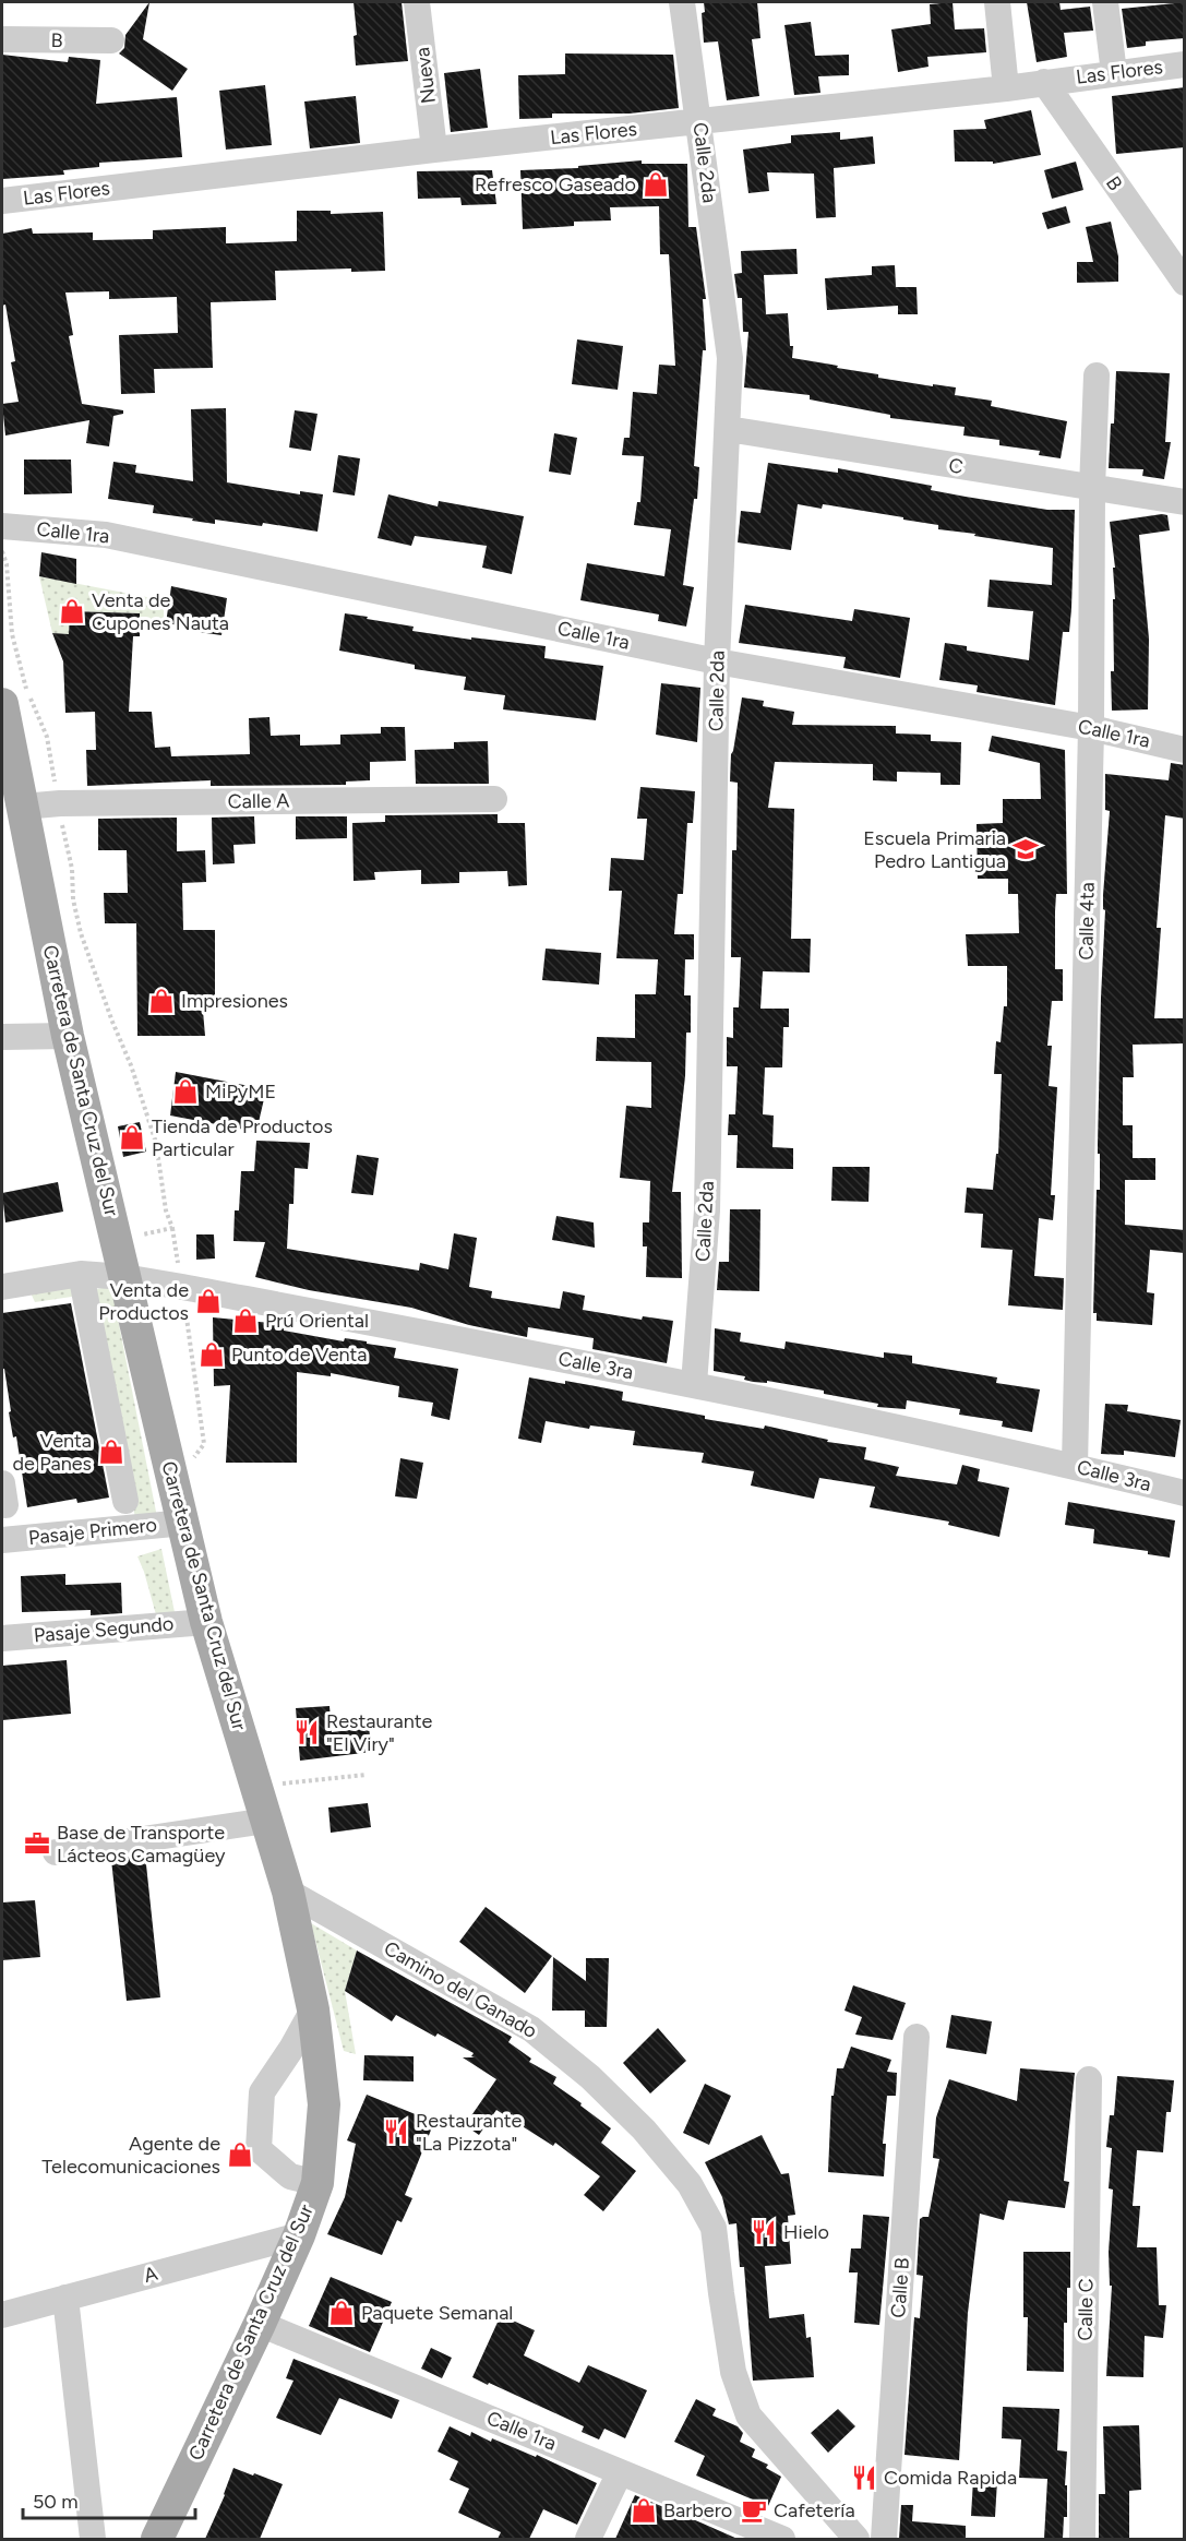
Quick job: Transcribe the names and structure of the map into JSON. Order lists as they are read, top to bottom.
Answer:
{
  "streets": {
    "main road": ["Carretera de Santa Cruz del Sur"],
    "street": [
      "B",
      "Las Flores",
      "Nueva",
      "Calle 2da",
      "C",
      "Calle 1ra",
      "Calle A",
      "Calle 4ta",
      "Calle 3ra",
      "Pasaje Primero",
      "Pasaje Segundo",
      "Camino del Ganado",
      "A",
      "Calle B",
      "Calle C"
    ]
  },
  "crossings": [
    ["B", "Las Flores"],
    ["Las Flores", "Nueva"],
    ["Las Flores", "Calle 2da"],
    ["Calle 2da", "C"],
    ["Calle 2da", "Calle 1ra"],
    ["Calle 2da", "Calle 3ra"],
    ["C", "Calle 4ta"],
    ["Calle 1ra", "Calle 4ta"],
    ["Calle 1ra", "Carretera de Santa Cruz del Sur"],
    ["Calle A", "Carretera de Santa Cruz del Sur"],
    ["Calle 4ta", "Calle 3ra"],
    ["Carretera de Santa Cruz del Sur", "Calle 3ra"],
    ["Carretera de Santa Cruz del Sur", "Pasaje Primero"],
    ["Carretera de Santa Cruz del Sur", "Pasaje Segundo"],
    ["Carretera de Santa Cruz del Sur", "Camino del Ganado"],
    ["Carretera de Santa Cruz del Sur", "A"]
  ],
  "places": {
    "shop": [
      "Refresco Gaseado",
      "Venta de Cupones Nauta",
      "Impresiones",
      "MiPyME",
      "Tienda de Productos Particular",
      "Venta de Productos",
      "Prú Oriental",
      "Punto de Venta",
      "Venta de Panes",
      "Agente de Telecomunicaciones",
      "Paquete Semanal",
      "Barbero"
    ],
    "school or university": ["Escuela Primaria Pedro Lantigua"],
    "restaurant": [
      "Restaurante \"El Viry\"",
      "Restaurante \"La Pizzota\"",
      "Hielo",
      "Comida Rapida"
    ],
    "office": ["Base de Transporte Lácteos Camagüey"],
    "cafe": ["Cafetería"]
  },
  "scale_bar": "50 m"
}
